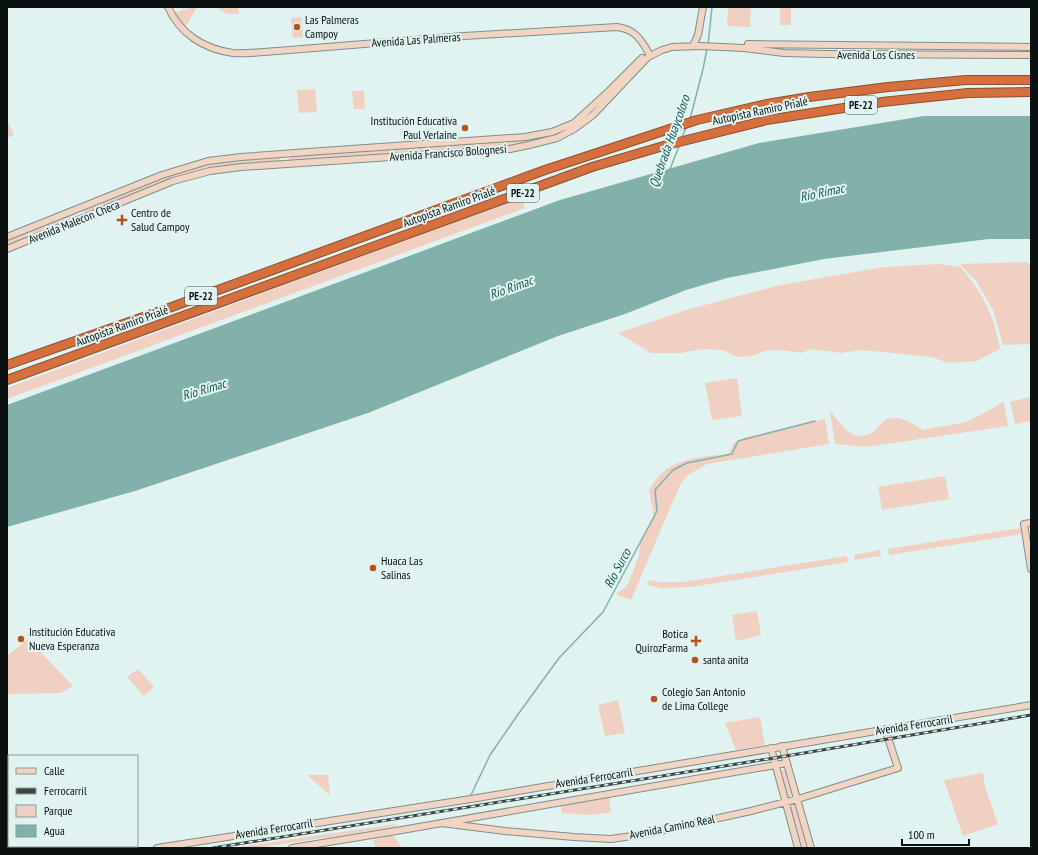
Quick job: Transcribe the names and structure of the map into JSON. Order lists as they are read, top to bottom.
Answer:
{
  "streets": {
    "highway": ["PE-22", "Autopista Ramiro Prialé"],
    "street": [
      "Avenida Las Palmeras",
      "Avenida Los Cisnes",
      "Avenida Francisco Bolognesi",
      "Avenida Malecon Checa",
      "Avenida Ferrocarril",
      "Avenida Camino Real"
    ]
  },
  "crossings": [
    ["Avenida Las Palmeras", "Avenida Francisco Bolognesi"],
    ["Avenida Francisco Bolognesi", "Avenida Malecon Checa"],
    ["Avenida Ferrocarril", "Avenida Camino Real"]
  ],
  "water": ["Quebrada Huaycoloro", "Río Rímac", "Río Surco"],
  "places": {
    "other": [
      "Las Palmeras Campoy",
      "Institución Educativa Paul Verlaine",
      "Huaca Las Salinas",
      "Institución Educativa Nueva Esperanza",
      "santa anita",
      "Colegio San Antonio de Lima College"
    ],
    "health": ["Centro de Salud Campoy", "Botica QuirozFarma"]
  },
  "legend": [
    "Calle",
    "Ferrocarril",
    "Parque",
    "Agua"
  ],
  "scale_bar": "100 m"
}
